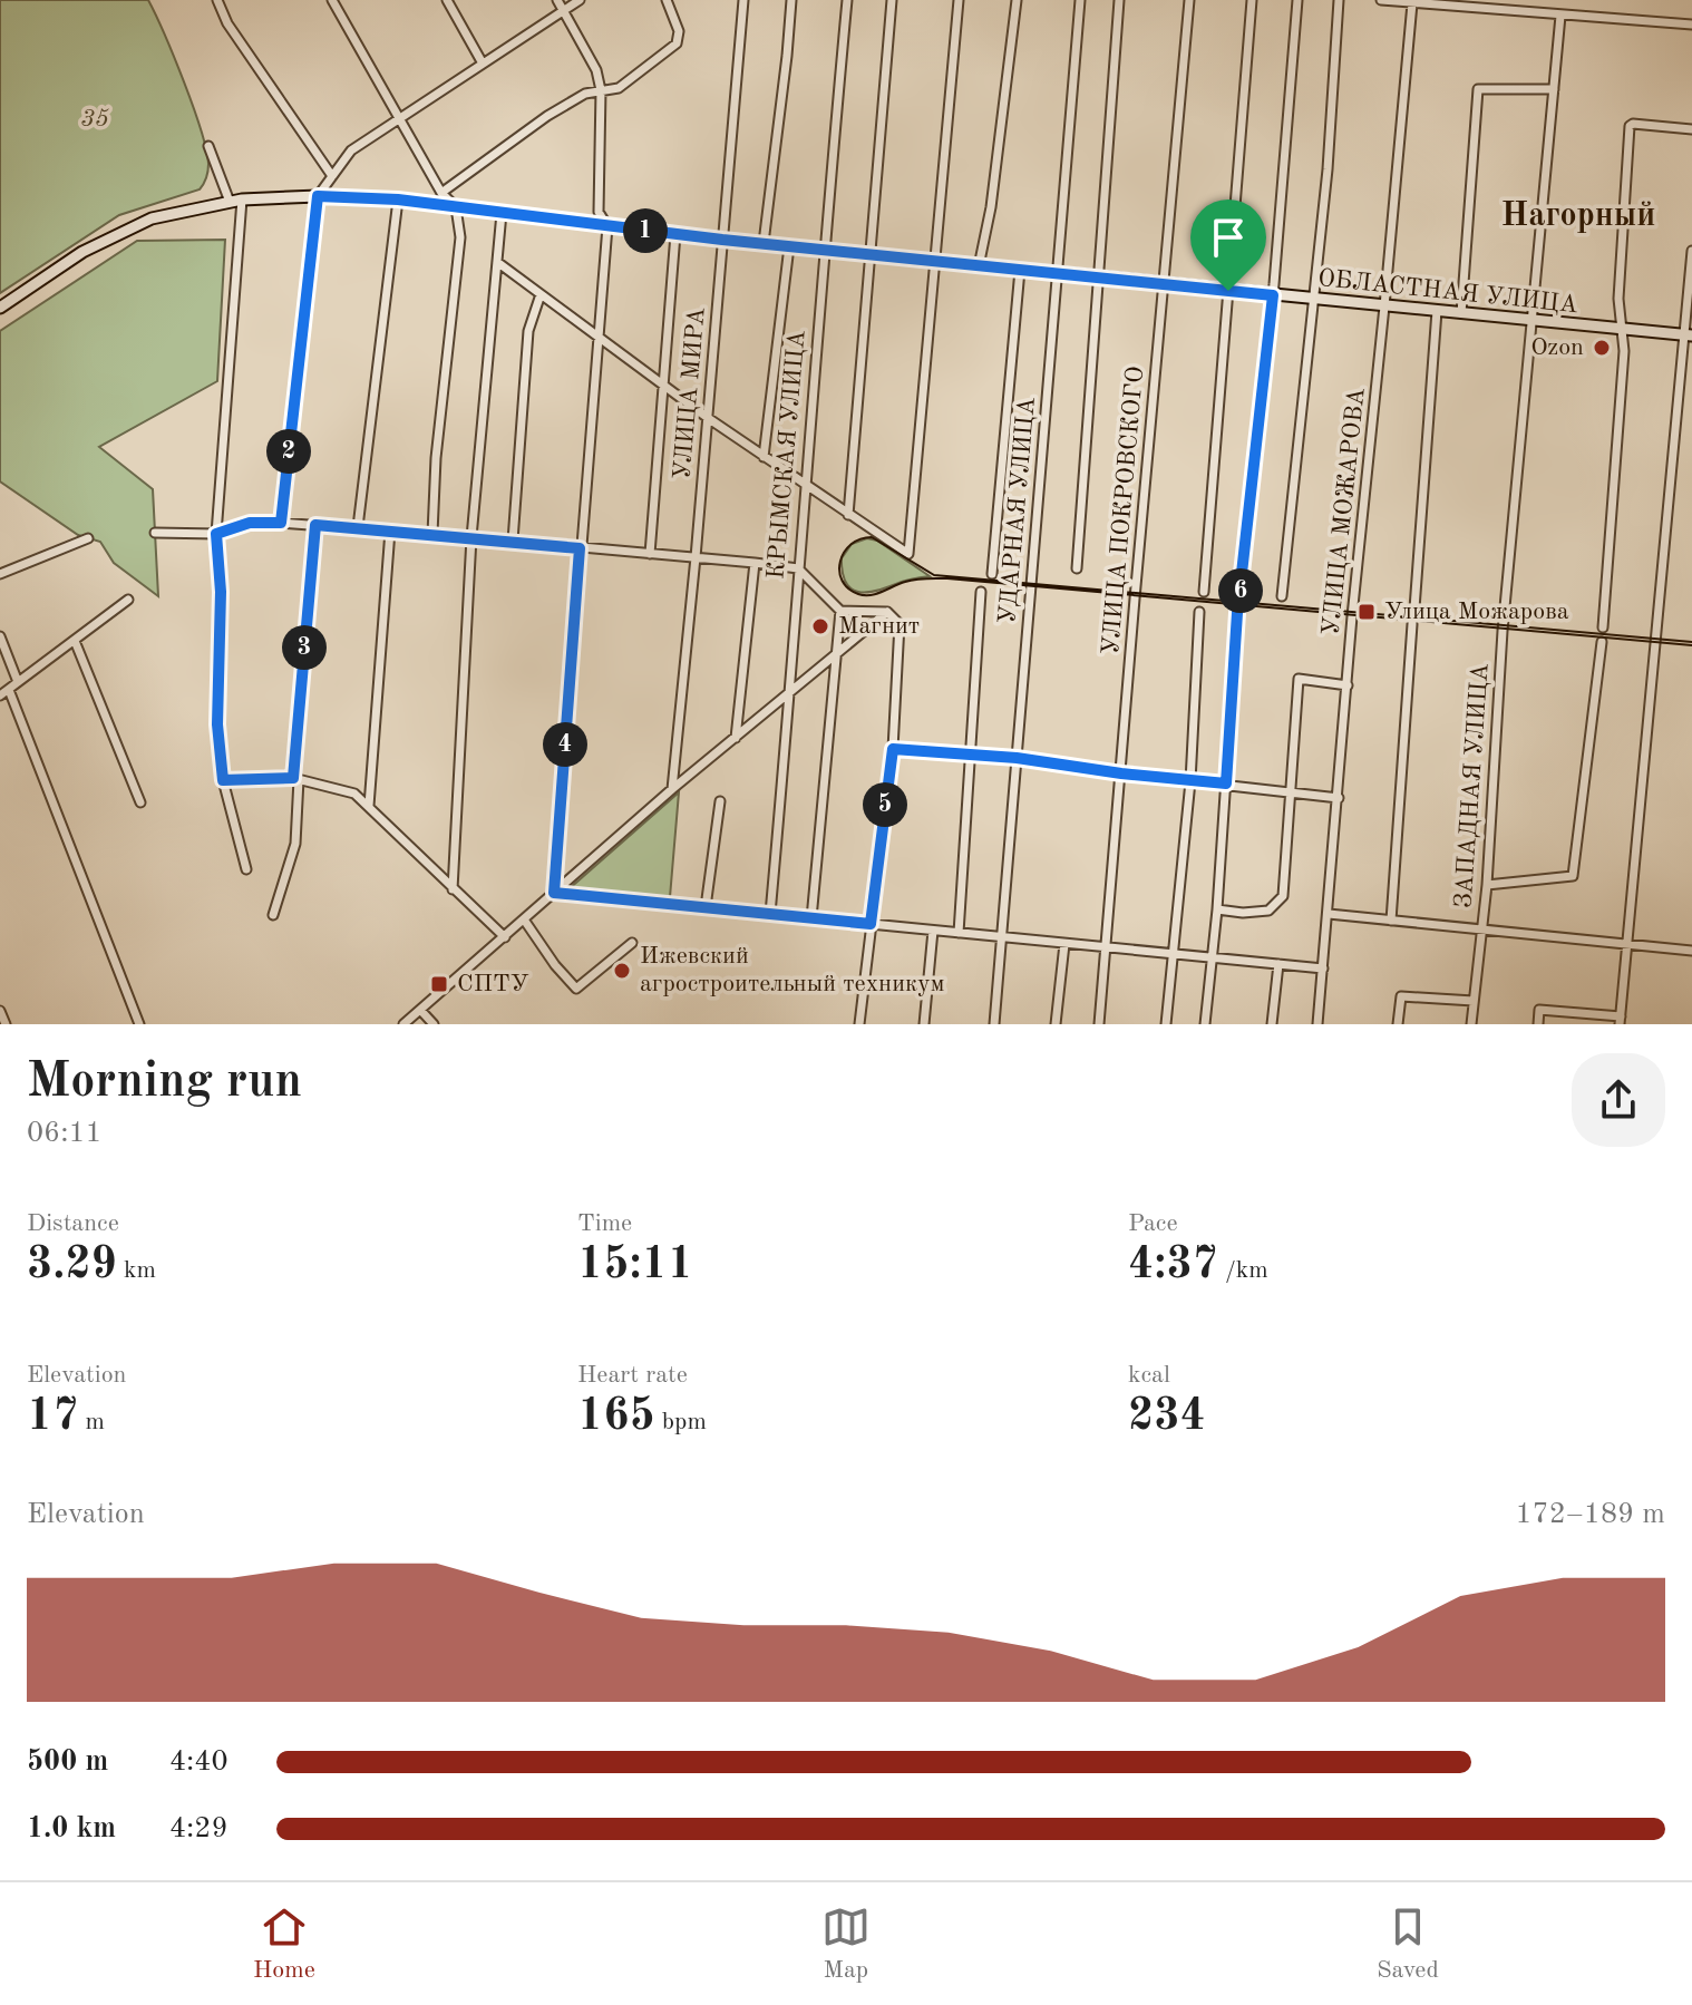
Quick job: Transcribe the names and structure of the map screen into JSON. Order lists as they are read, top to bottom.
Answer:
{
  "streets": {
    "main road": ["ОБЛАСТНАЯ УЛИЦА"],
    "street": [
      "УЛИЦА МИРА",
      "КРЫМСКАЯ УЛИЦА",
      "УДАРНАЯ УЛИЦА",
      "УЛИЦА ПОКРОВСКОГО",
      "УЛИЦА МОЖАРОВА",
      "ЗАПАДНАЯ УЛИЦА"
    ]
  },
  "crossings": [
    ["ОБЛАСТНАЯ УЛИЦА", "УЛИЦА МИРА"],
    ["ОБЛАСТНАЯ УЛИЦА", "КРЫМСКАЯ УЛИЦА"],
    ["ОБЛАСТНАЯ УЛИЦА", "УДАРНАЯ УЛИЦА"],
    ["ОБЛАСТНАЯ УЛИЦА", "УЛИЦА ПОКРОВСКОГО"],
    ["ОБЛАСТНАЯ УЛИЦА", "УЛИЦА МОЖАРОВА"],
    ["ОБЛАСТНАЯ УЛИЦА", "ЗАПАДНАЯ УЛИЦА"]
  ],
  "districts": ["Нагорный"],
  "parks": ["35"],
  "places": {
    "other": ["Ozon", "Магнит", "Ижевский агростроительный техникум"],
    "transit": ["Улица Можарова", "СПТУ"]
  },
  "page": {
    "pins": [
      "1",
      "2",
      "6",
      "3",
      "4",
      "5"
    ],
    "heading": ["Morning run", "06:11"],
    "stats": [
      ["Distance", "3.29 km"],
      ["Time", "15:11"],
      ["Pace", "4:37 /km"],
      ["Elevation", "17 m"],
      ["Heart rate", "165 bpm"],
      ["kcal", "234"]
    ],
    "chart": ["Elevation", "172–189 m"],
    "list": [
      {
        "name": "500 m",
        "note": "4:40"
      },
      {
        "name": "1.0 km",
        "note": "4:29"
      }
    ],
    "tabs": ["Home", "Map", "Saved"]
  }
}
